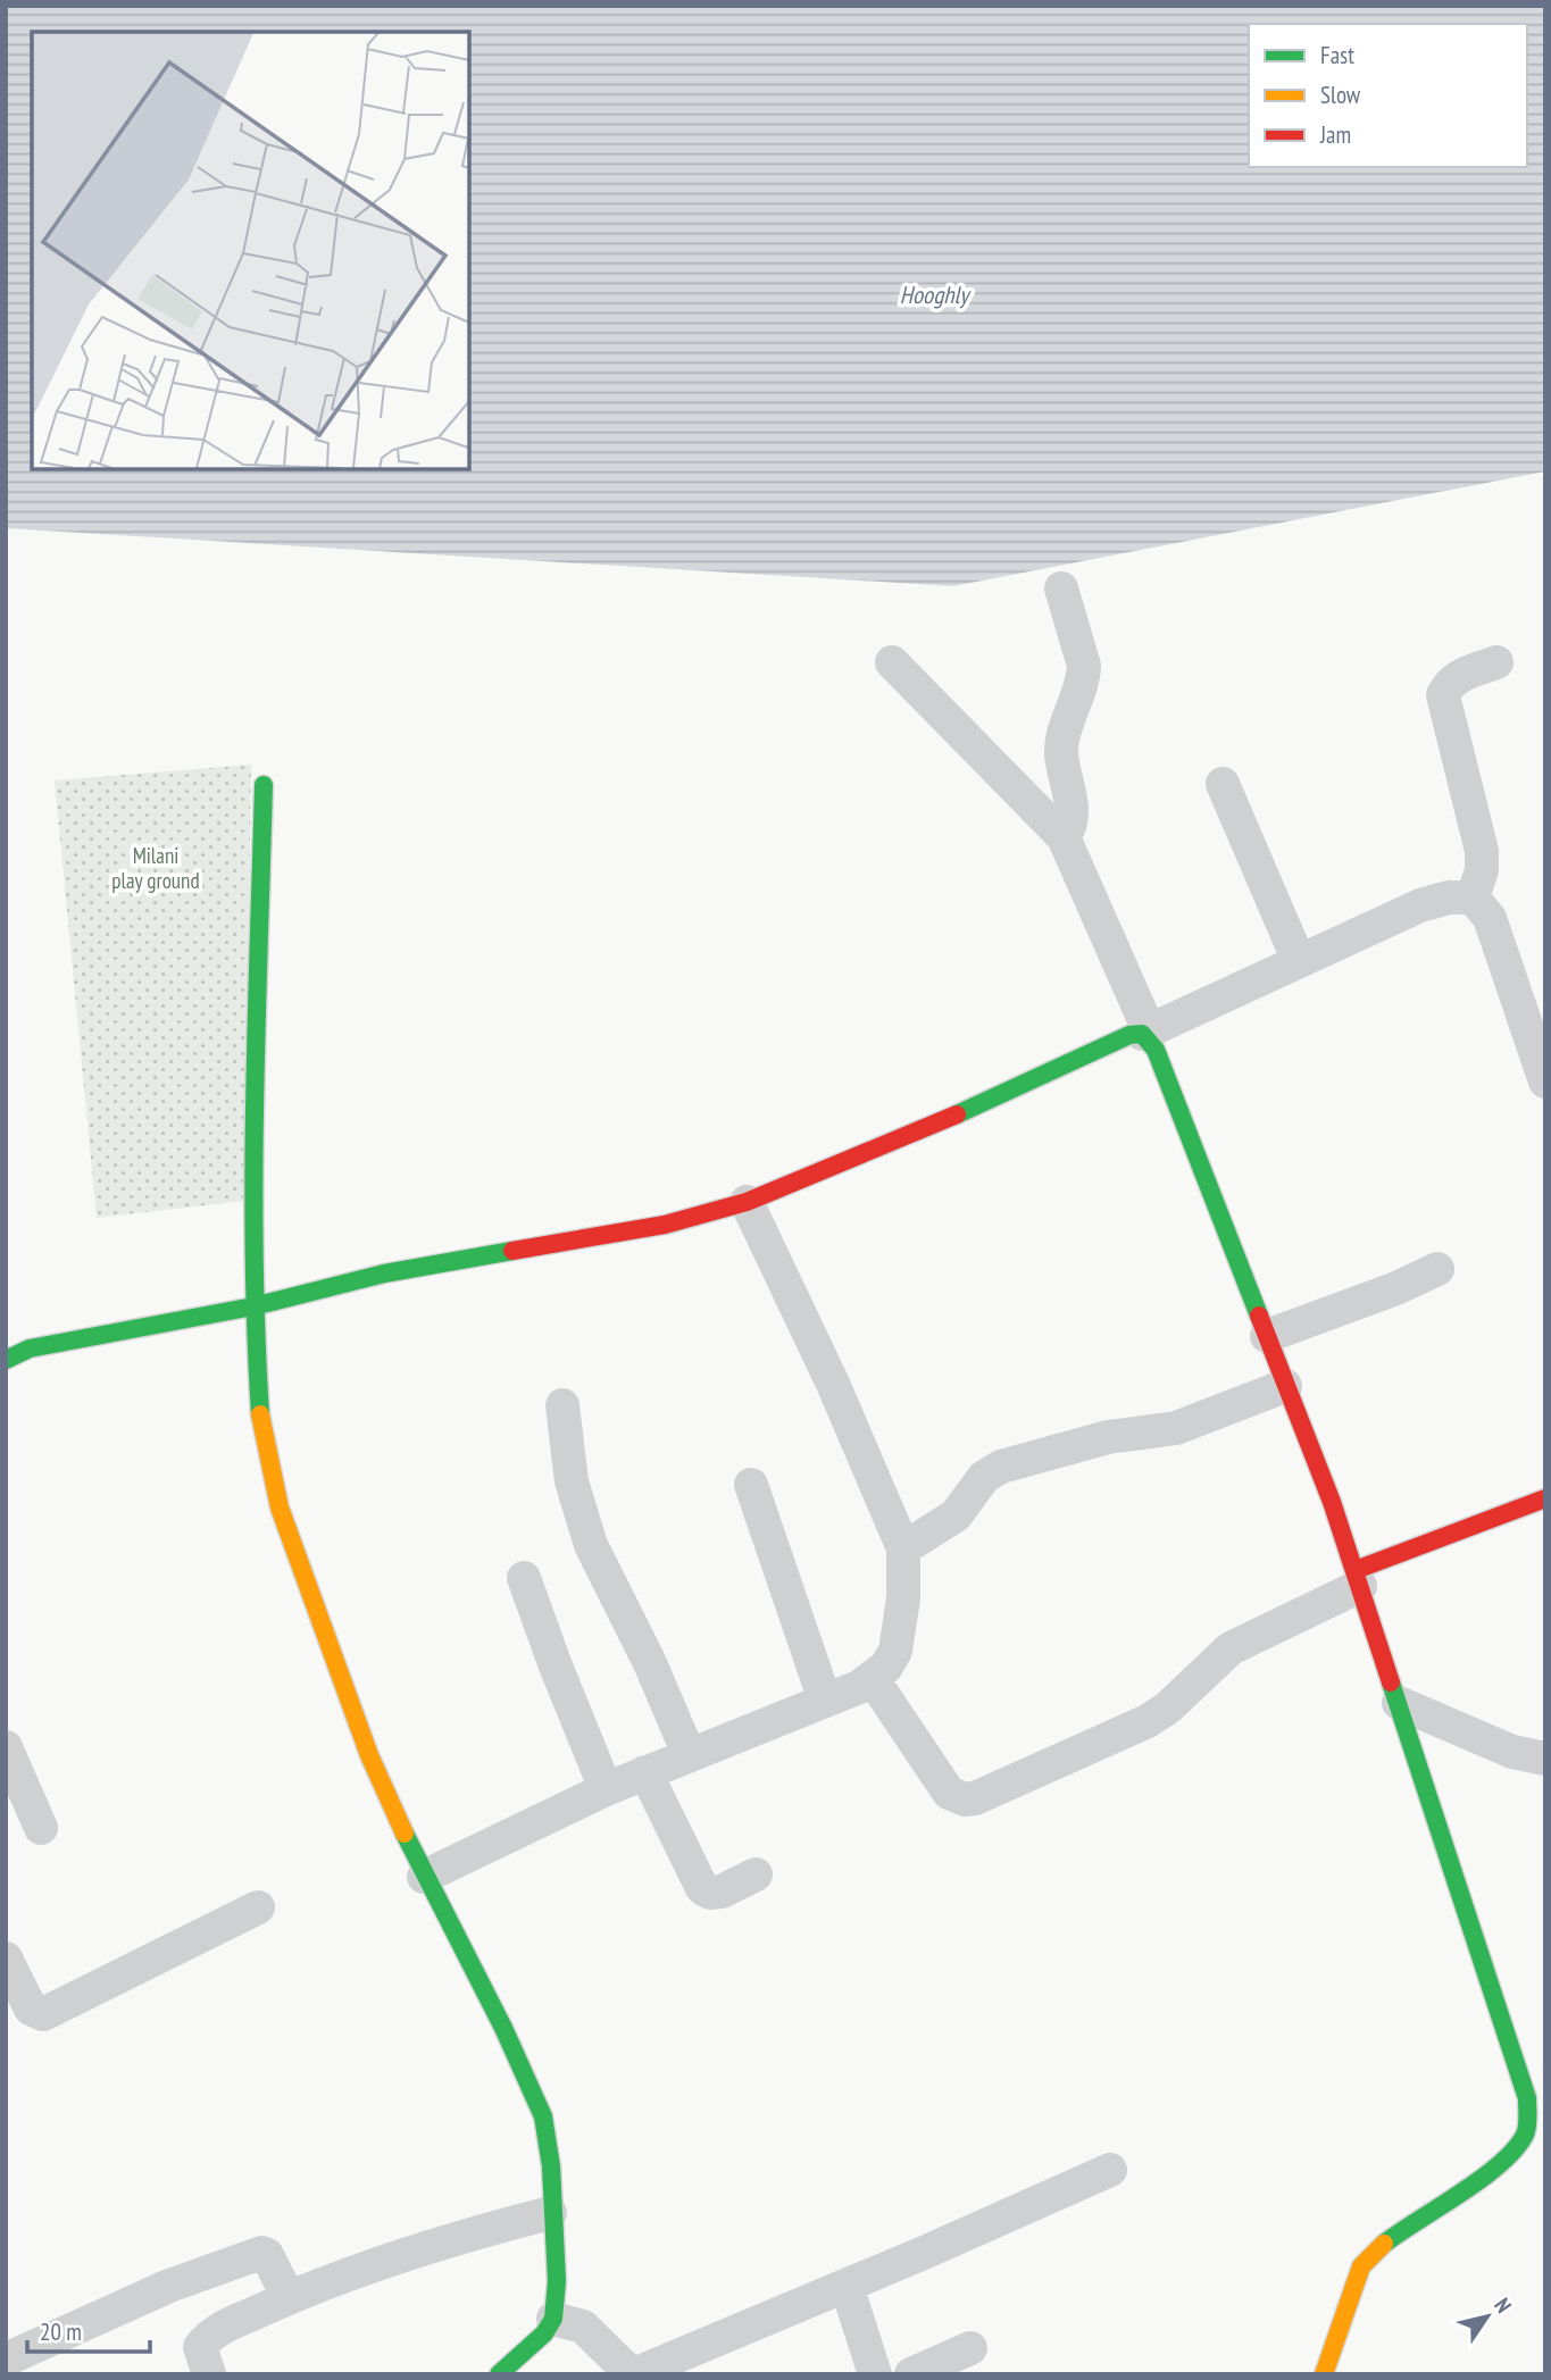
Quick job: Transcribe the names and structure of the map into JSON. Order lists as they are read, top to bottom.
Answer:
{
  "water": ["Hooghly"],
  "parks": ["Milani play ground"],
  "legend": ["Fast", "Slow", "Jam"],
  "scale_bar": "20 m",
  "north": "top right"
}
